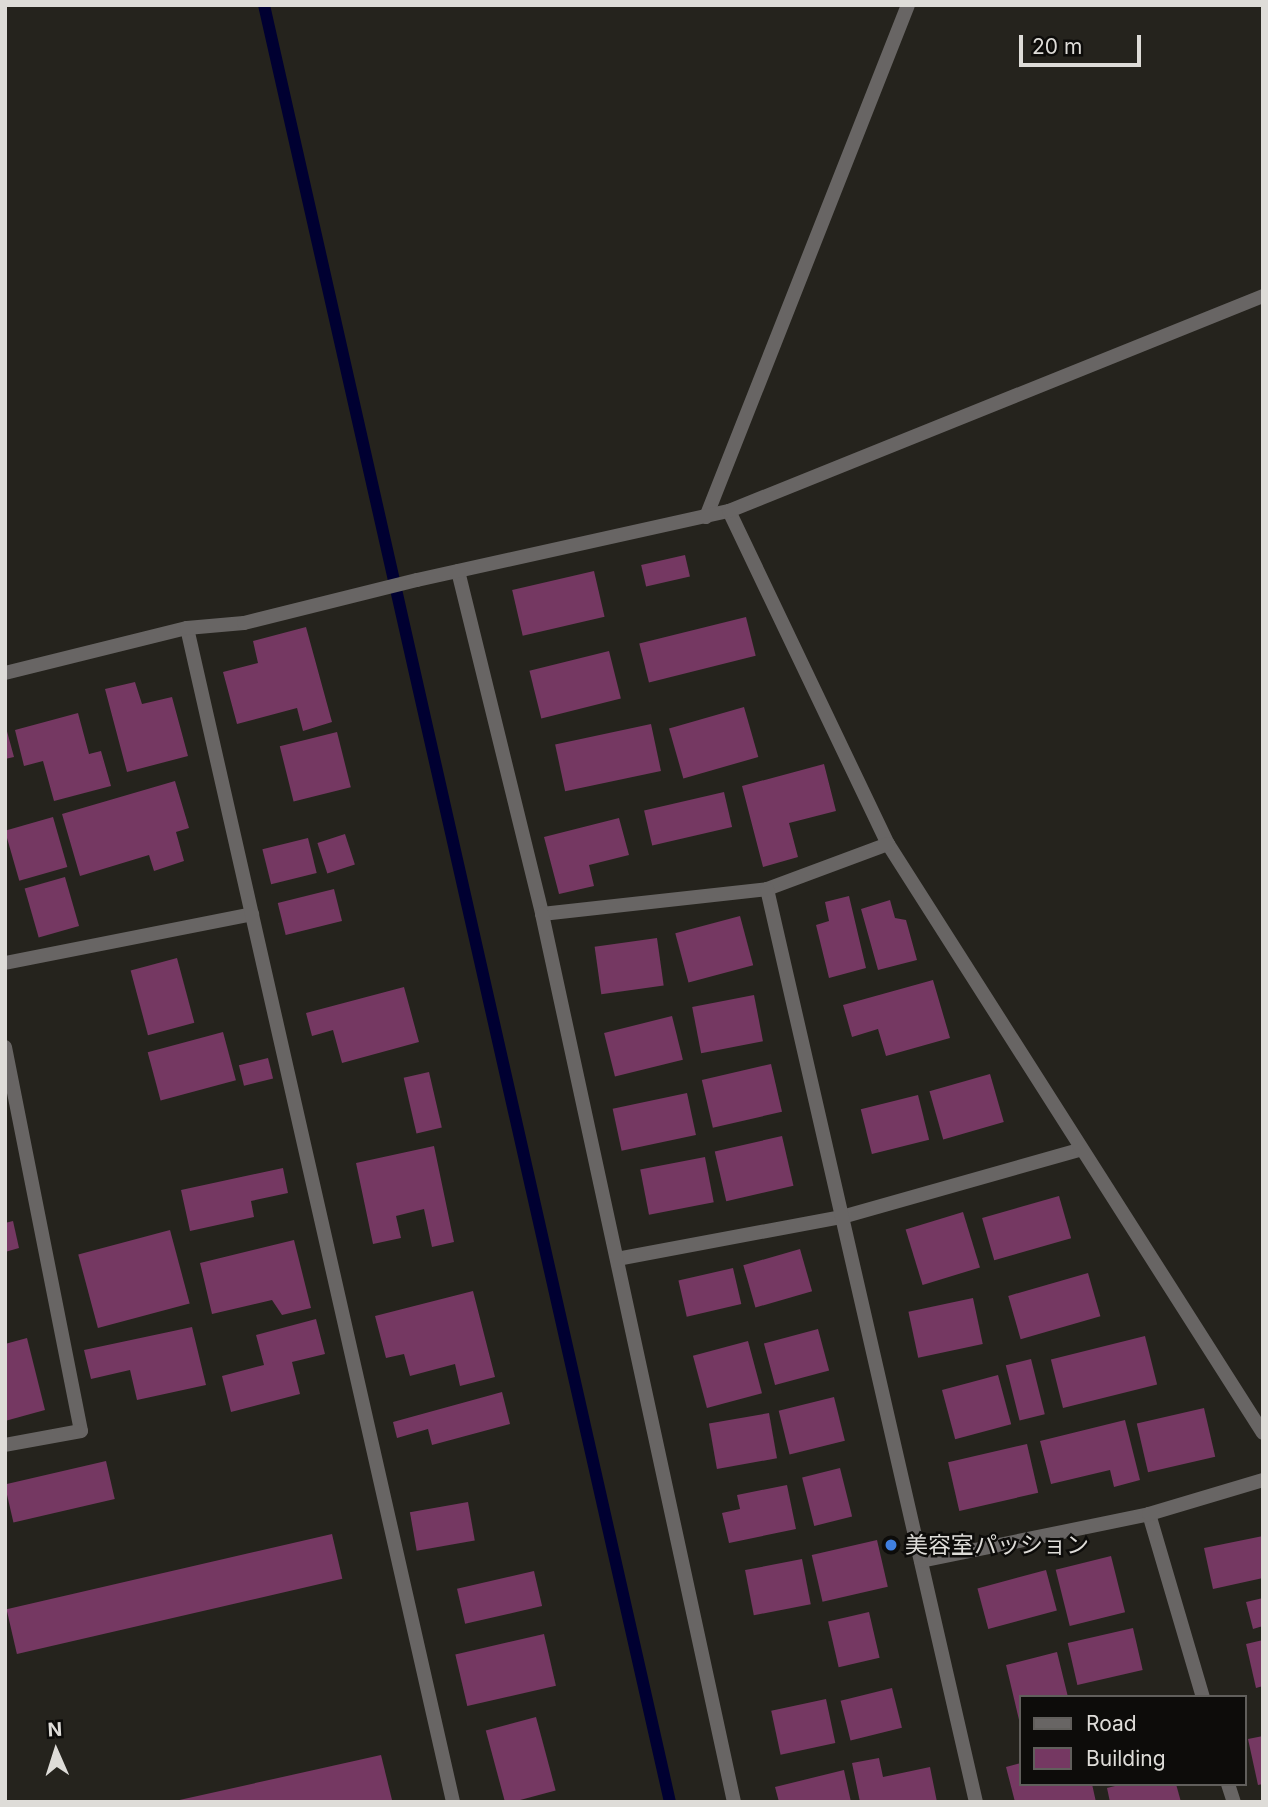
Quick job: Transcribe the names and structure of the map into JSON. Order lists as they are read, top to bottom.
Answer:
{
  "places": ["美容室パッション"],
  "legend": ["Road", "Building"],
  "scale_bar": "20 m",
  "north": "top"
}
